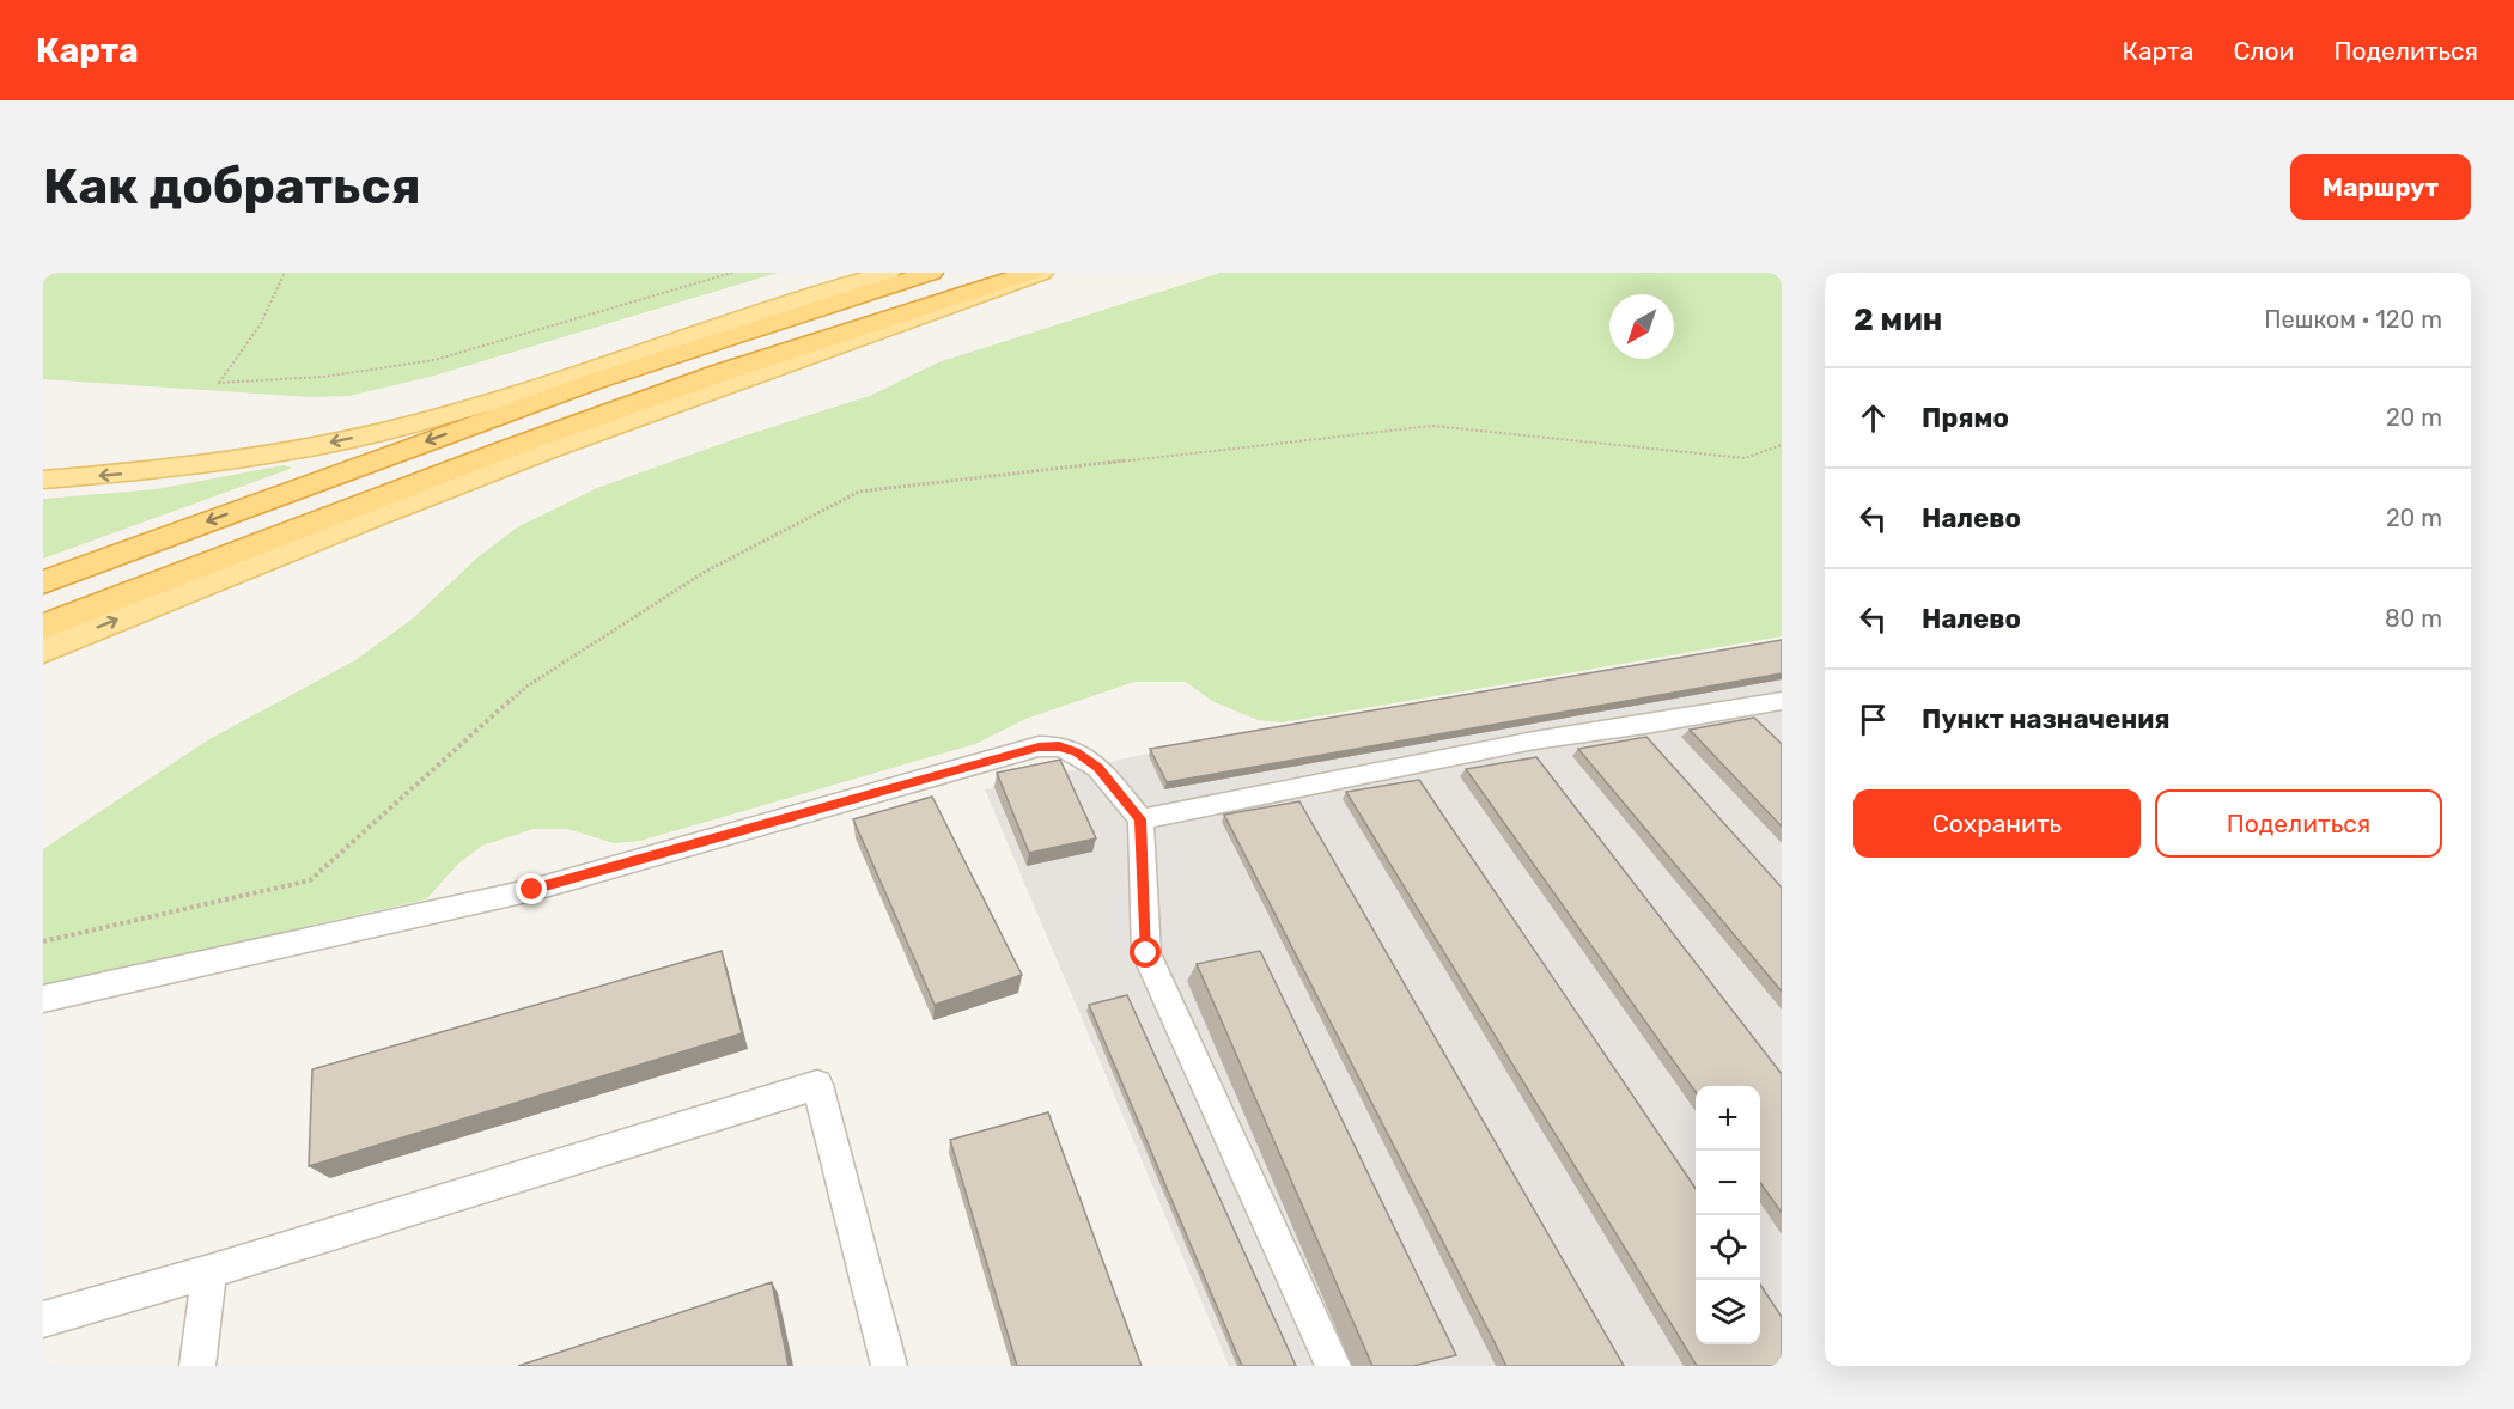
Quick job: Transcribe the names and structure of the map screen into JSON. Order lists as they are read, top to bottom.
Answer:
{
  "north": "bottom left",
  "page": {
    "header": "Карта",
    "nav": ["Карта", "Слои", "Поделиться"],
    "buttons": [
      "Маршрут",
      ["Сохранить", "Поделиться"]
    ],
    "title": "Как добраться",
    "heading": ["2 мин", "Пешком · 120 m"],
    "list": [
      ["Прямо", "20 m"],
      ["Налево", "20 m"],
      ["Налево", "80 m"],
      "Пункт назначения"
    ],
    "map_buttons": ["+", "−"]
  }
}
